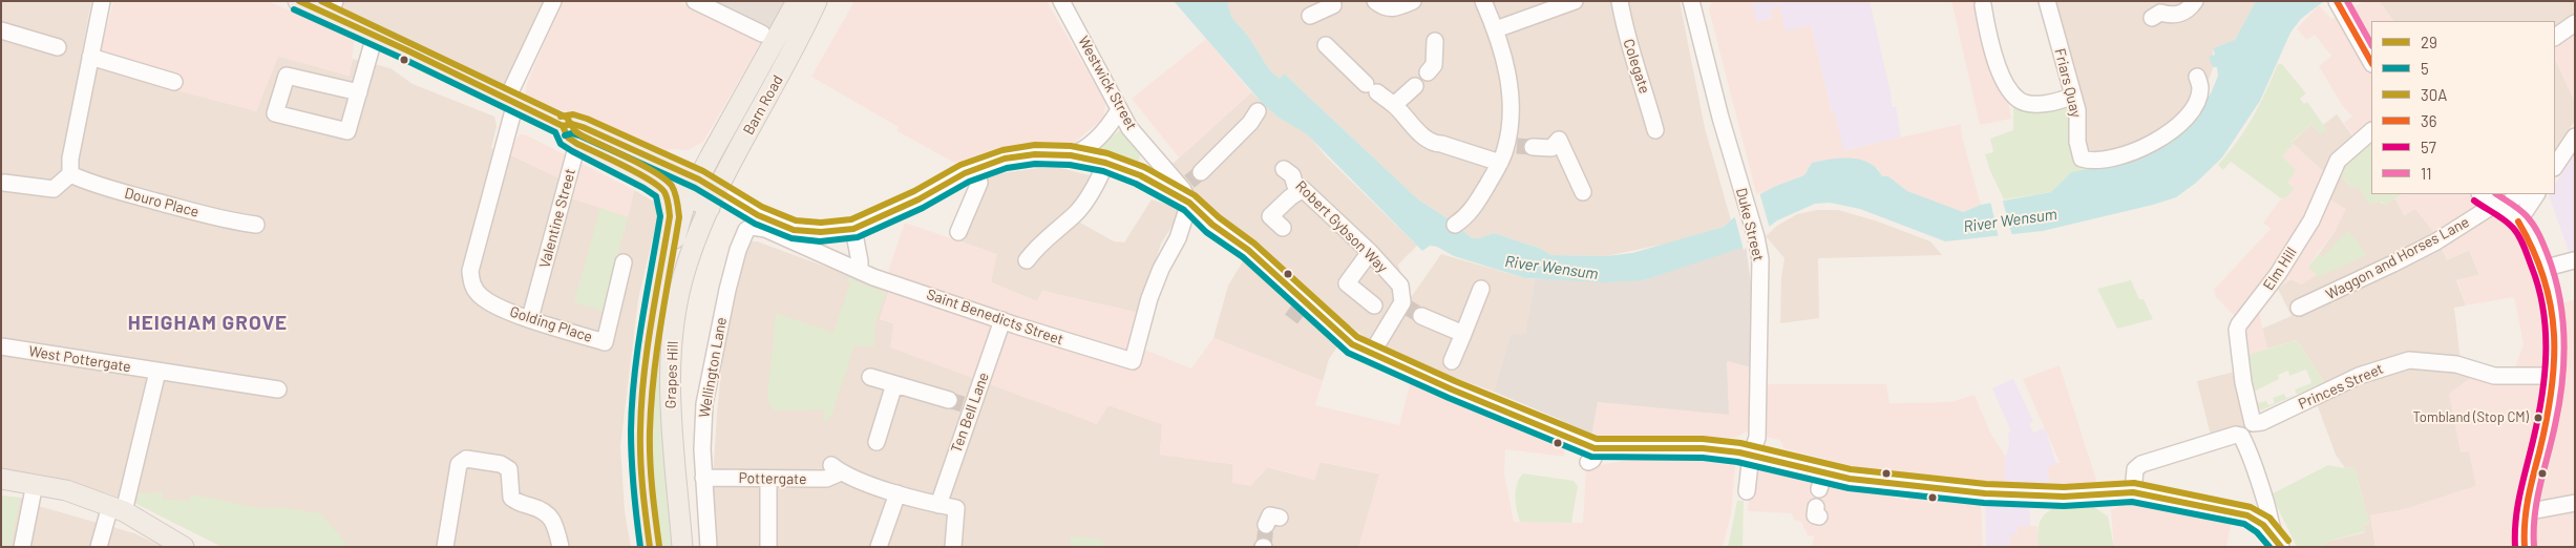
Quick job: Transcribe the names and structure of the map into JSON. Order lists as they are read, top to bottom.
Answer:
{
  "streets": {
    "main road": ["Barn Road", "Grapes Hill"],
    "street": [
      "Colegate",
      "Westwick Street",
      "Friars Quay",
      "Douro Place",
      "Valentine Street",
      "Duke Street",
      "Robert Gybson Way",
      "Waggon and Horses Lane",
      "Elm Hill",
      "Saint Benedicts Street",
      "Golding Place",
      "West Pottergate",
      "Wellington Lane",
      "Princes Street",
      "Ten Bell Lane",
      "Pottergate"
    ]
  },
  "crossings": [
    ["Westwick Street", "Robert Gybson Way"],
    ["Westwick Street", "Saint Benedicts Street"],
    ["Barn Road", "Grapes Hill"],
    ["Valentine Street", "Golding Place"],
    ["Elm Hill", "Princes Street"],
    ["Saint Benedicts Street", "Wellington Lane"],
    ["Saint Benedicts Street", "Ten Bell Lane"],
    ["Wellington Lane", "Pottergate"],
    ["Ten Bell Lane", "Pottergate"]
  ],
  "districts": ["HEIGHAM GROVE"],
  "water": ["River Wensum"],
  "places": ["Tombland (Stop CM)"],
  "lines": [
    "transit line 29",
    "transit line 30A",
    "transit line 36",
    "transit line 11",
    "transit line 5",
    "transit line 57"
  ],
  "legend": [
    "29",
    "5",
    "30A",
    "36",
    "57",
    "11"
  ]
}
